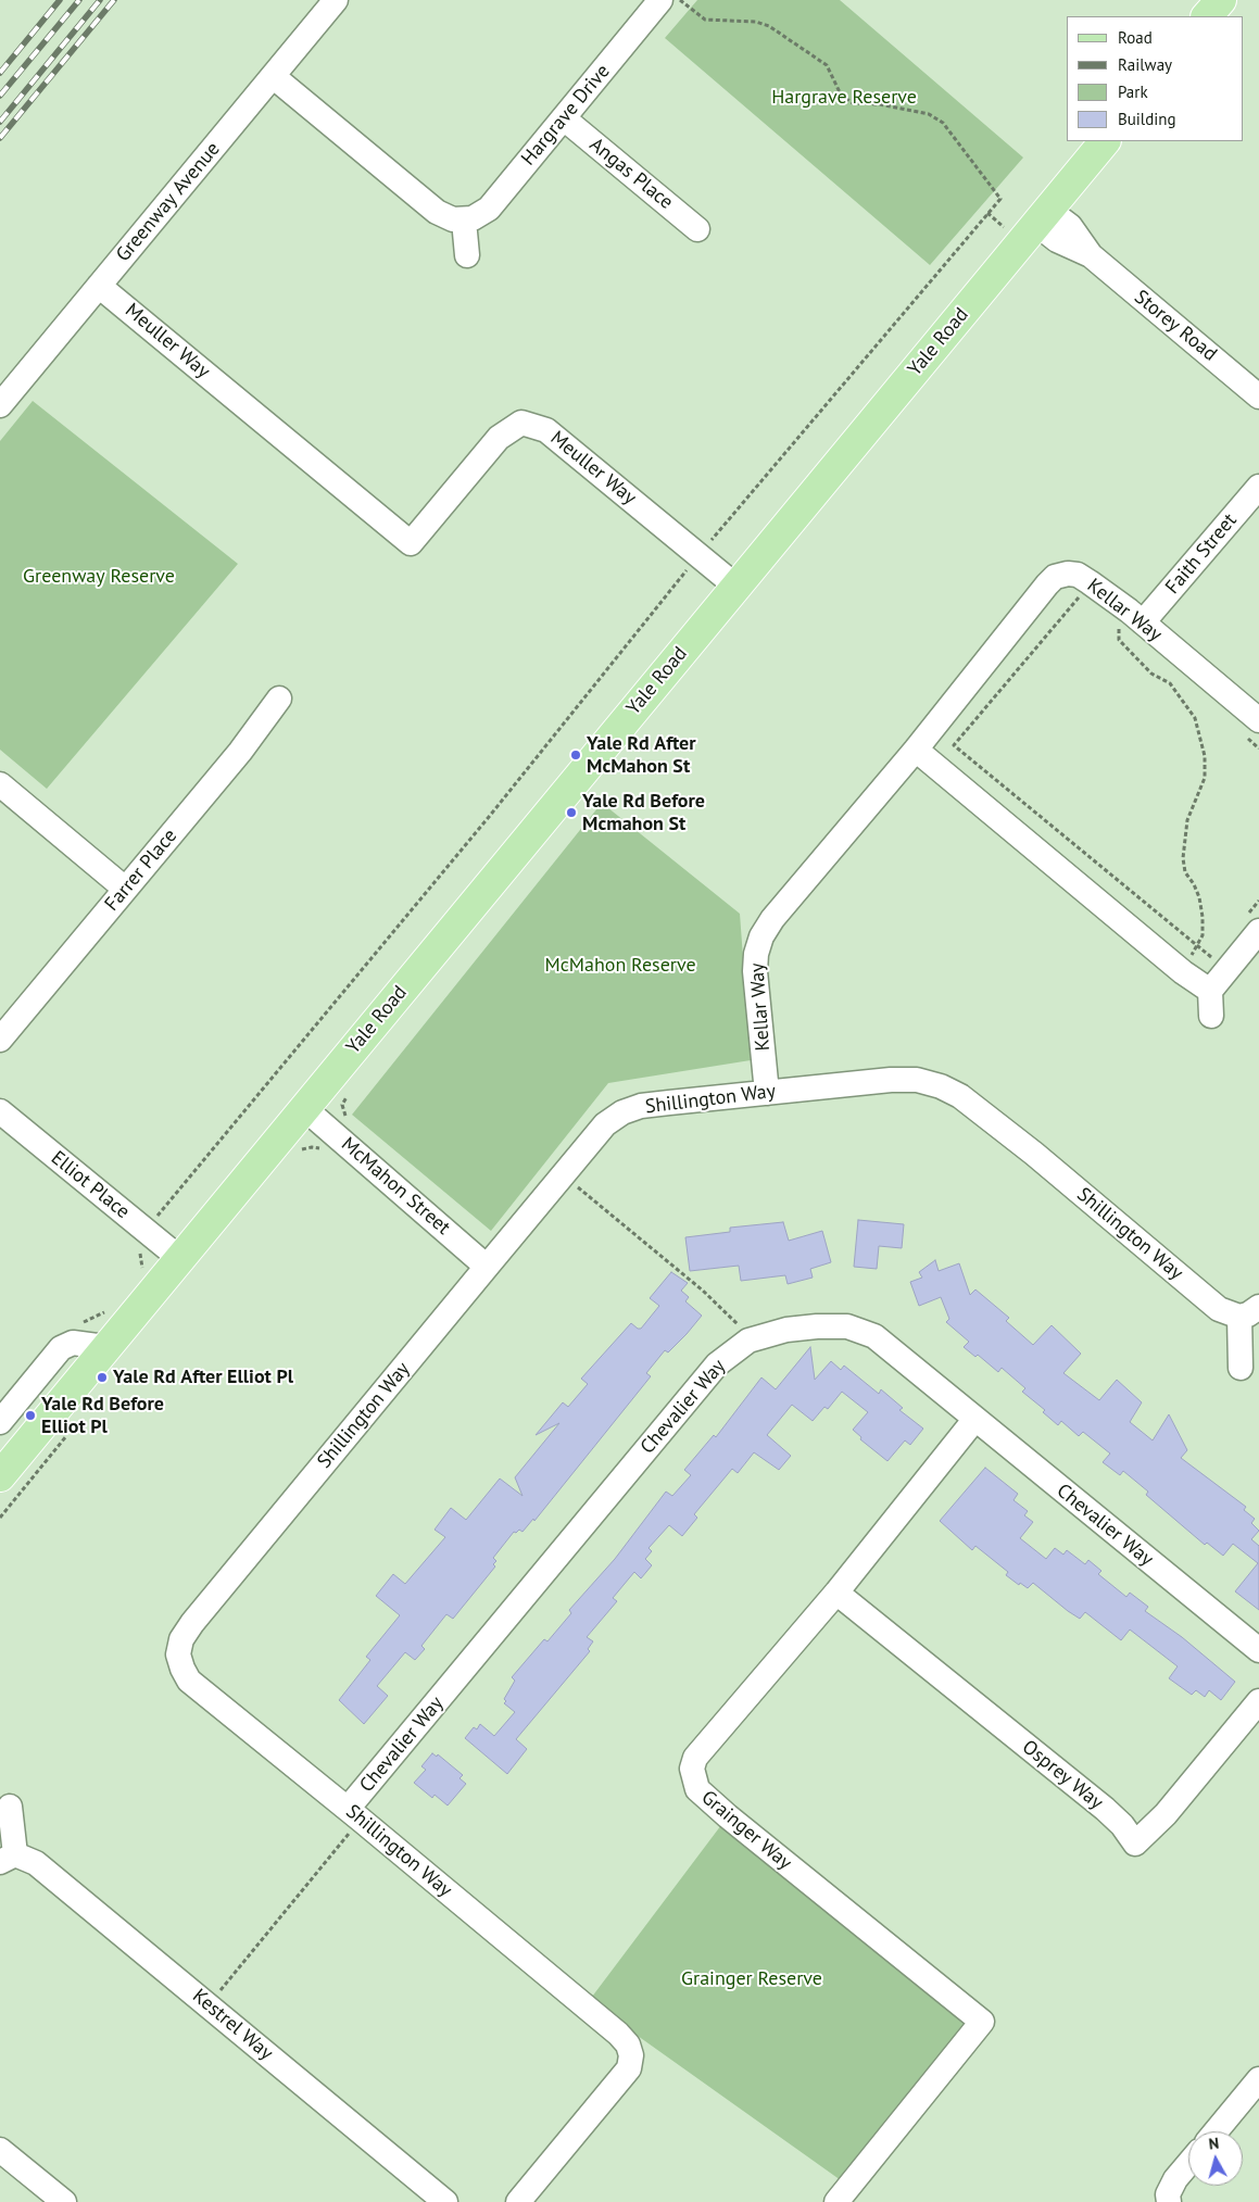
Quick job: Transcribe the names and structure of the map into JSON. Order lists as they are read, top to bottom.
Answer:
{
  "streets": {
    "main road": ["Yale Road"],
    "street": [
      "Hargrave Drive",
      "Angas Place",
      "Greenway Avenue",
      "Storey Road",
      "Meuller Way",
      "Faith Street",
      "Kellar Way",
      "Farrer Place",
      "Shillington Way",
      "Elliot Place",
      "McMahon Street",
      "Chevalier Way",
      "Osprey Way",
      "Grainger Way",
      "Kestrel Way"
    ]
  },
  "crossings": [
    ["Hargrave Drive", "Angas Place"],
    ["Greenway Avenue", "Meuller Way"],
    ["Storey Road", "Yale Road"],
    ["Meuller Way", "Yale Road"],
    ["Yale Road", "Elliot Place"],
    ["Yale Road", "McMahon Street"],
    ["Faith Street", "Kellar Way"],
    ["Kellar Way", "Shillington Way"],
    ["Shillington Way", "McMahon Street"],
    ["Shillington Way", "Chevalier Way"],
    ["Chevalier Way", "Grainger Way"],
    ["Osprey Way", "Grainger Way"]
  ],
  "parks": [
    "Hargrave Reserve",
    "Greenway Reserve",
    "McMahon Reserve",
    "Grainger Reserve"
  ],
  "places": [
    "Yale Rd After McMahon St",
    "Yale Rd Before Mcmahon St",
    "Yale Rd After Elliot Pl",
    "Yale Rd Before Elliot Pl"
  ],
  "legend": [
    "Road",
    "Railway",
    "Park",
    "Building"
  ],
  "north": "top"
}
